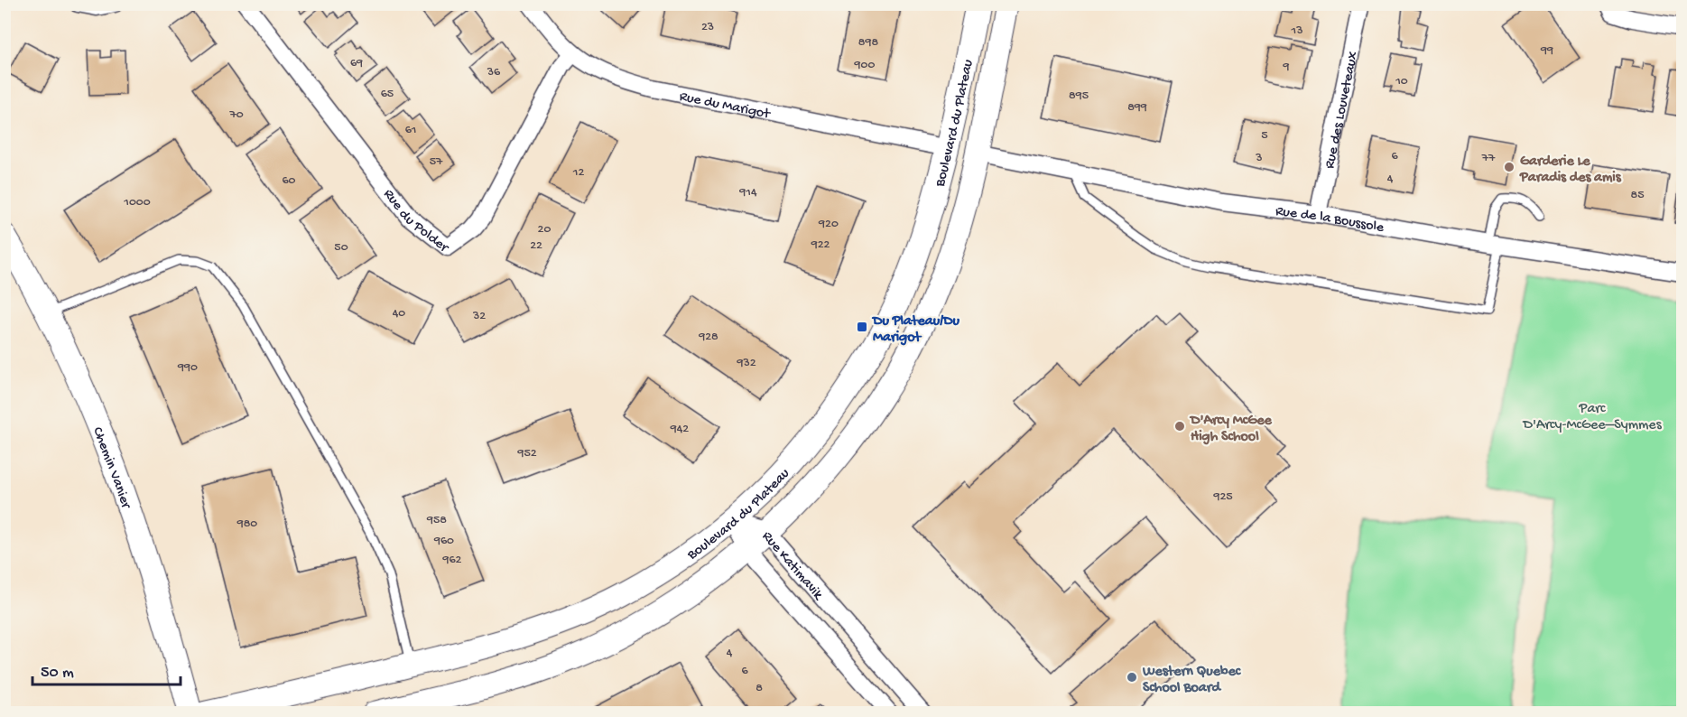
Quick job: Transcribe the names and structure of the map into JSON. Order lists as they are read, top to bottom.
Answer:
{
  "streets": {
    "main road": ["Boulevard du Plateau", "Chemin Vanier"],
    "street": [
      "Rue du Marigot",
      "Rue des Louveteaux",
      "Rue du Polder",
      "Rue de la Boussole",
      "Rue Katimavik"
    ]
  },
  "crossings": [
    ["Rue du Marigot", "Boulevard du Plateau"],
    ["Rue du Marigot", "Rue du Polder"],
    ["Rue des Louveteaux", "Rue de la Boussole"],
    ["Boulevard du Plateau", "Rue de la Boussole"],
    ["Boulevard du Plateau", "Rue Katimavik"]
  ],
  "parks": ["Parc D'Arcy-McGee–Symmes"],
  "places": {
    "other": ["Garderie Le Paradis des amis", "D'Arcy McGee High School", "Western Quebec School Board"],
    "transit": ["Du Plateau/Du Marigot"]
  },
  "house_numbers": [
    "23",
    "13",
    "898",
    "99",
    "69",
    "900",
    "9",
    "36",
    "10",
    "65",
    "895",
    "899",
    "70",
    "61",
    "5",
    "6",
    "3",
    "77",
    "57",
    "12",
    "4",
    "60",
    "914",
    "85",
    "1000",
    "920",
    "20",
    "922",
    "22",
    "50",
    "40",
    "32",
    "928",
    "932",
    "990",
    "942",
    "952",
    "925",
    "958",
    "980",
    "960",
    "962",
    "4",
    "6",
    "8"
  ],
  "scale_bar": "50 m"
}
